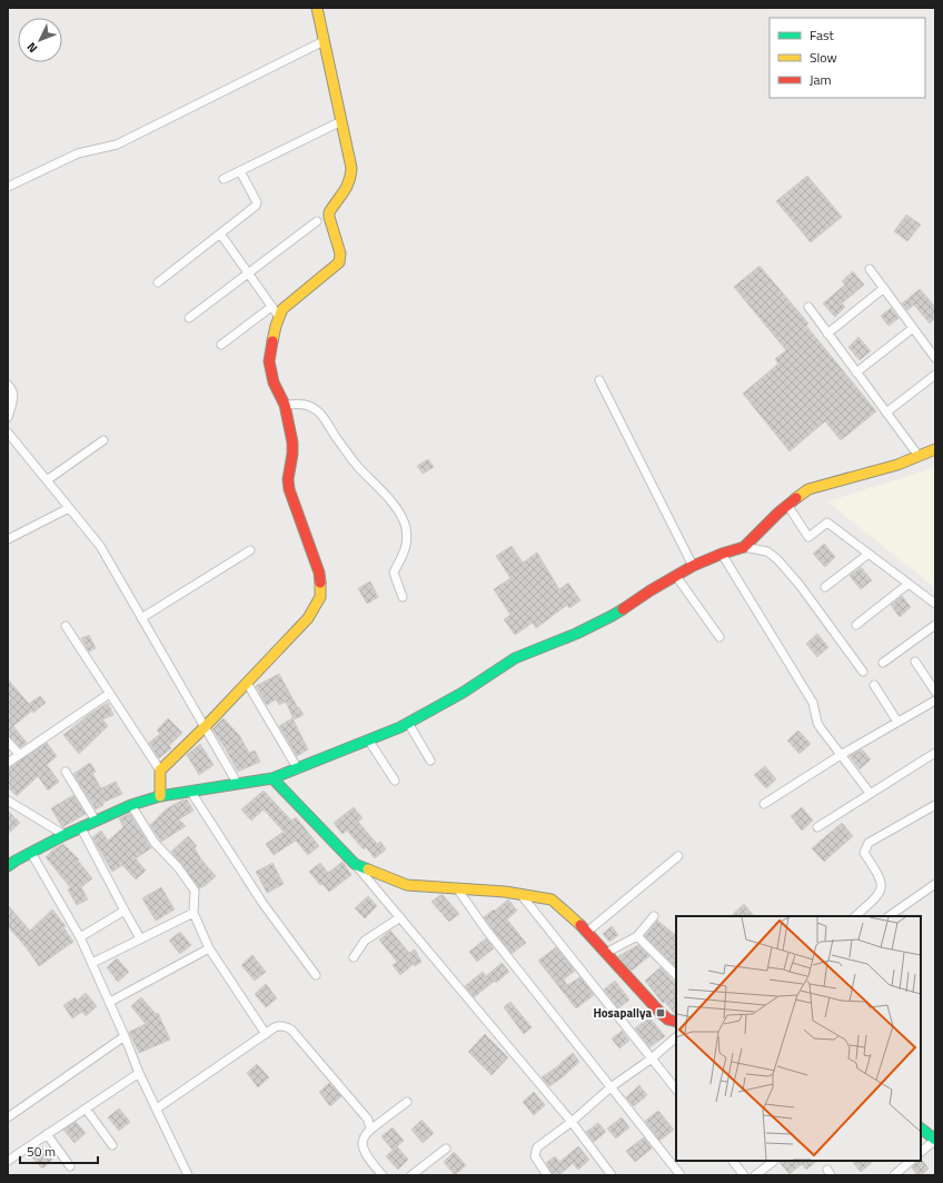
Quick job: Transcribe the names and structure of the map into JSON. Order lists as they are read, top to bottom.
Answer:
{
  "places": {
    "transit": ["Hosapallya"]
  },
  "legend": ["Fast", "Slow", "Jam"],
  "scale_bar": "50 m",
  "north": "bottom left"
}
